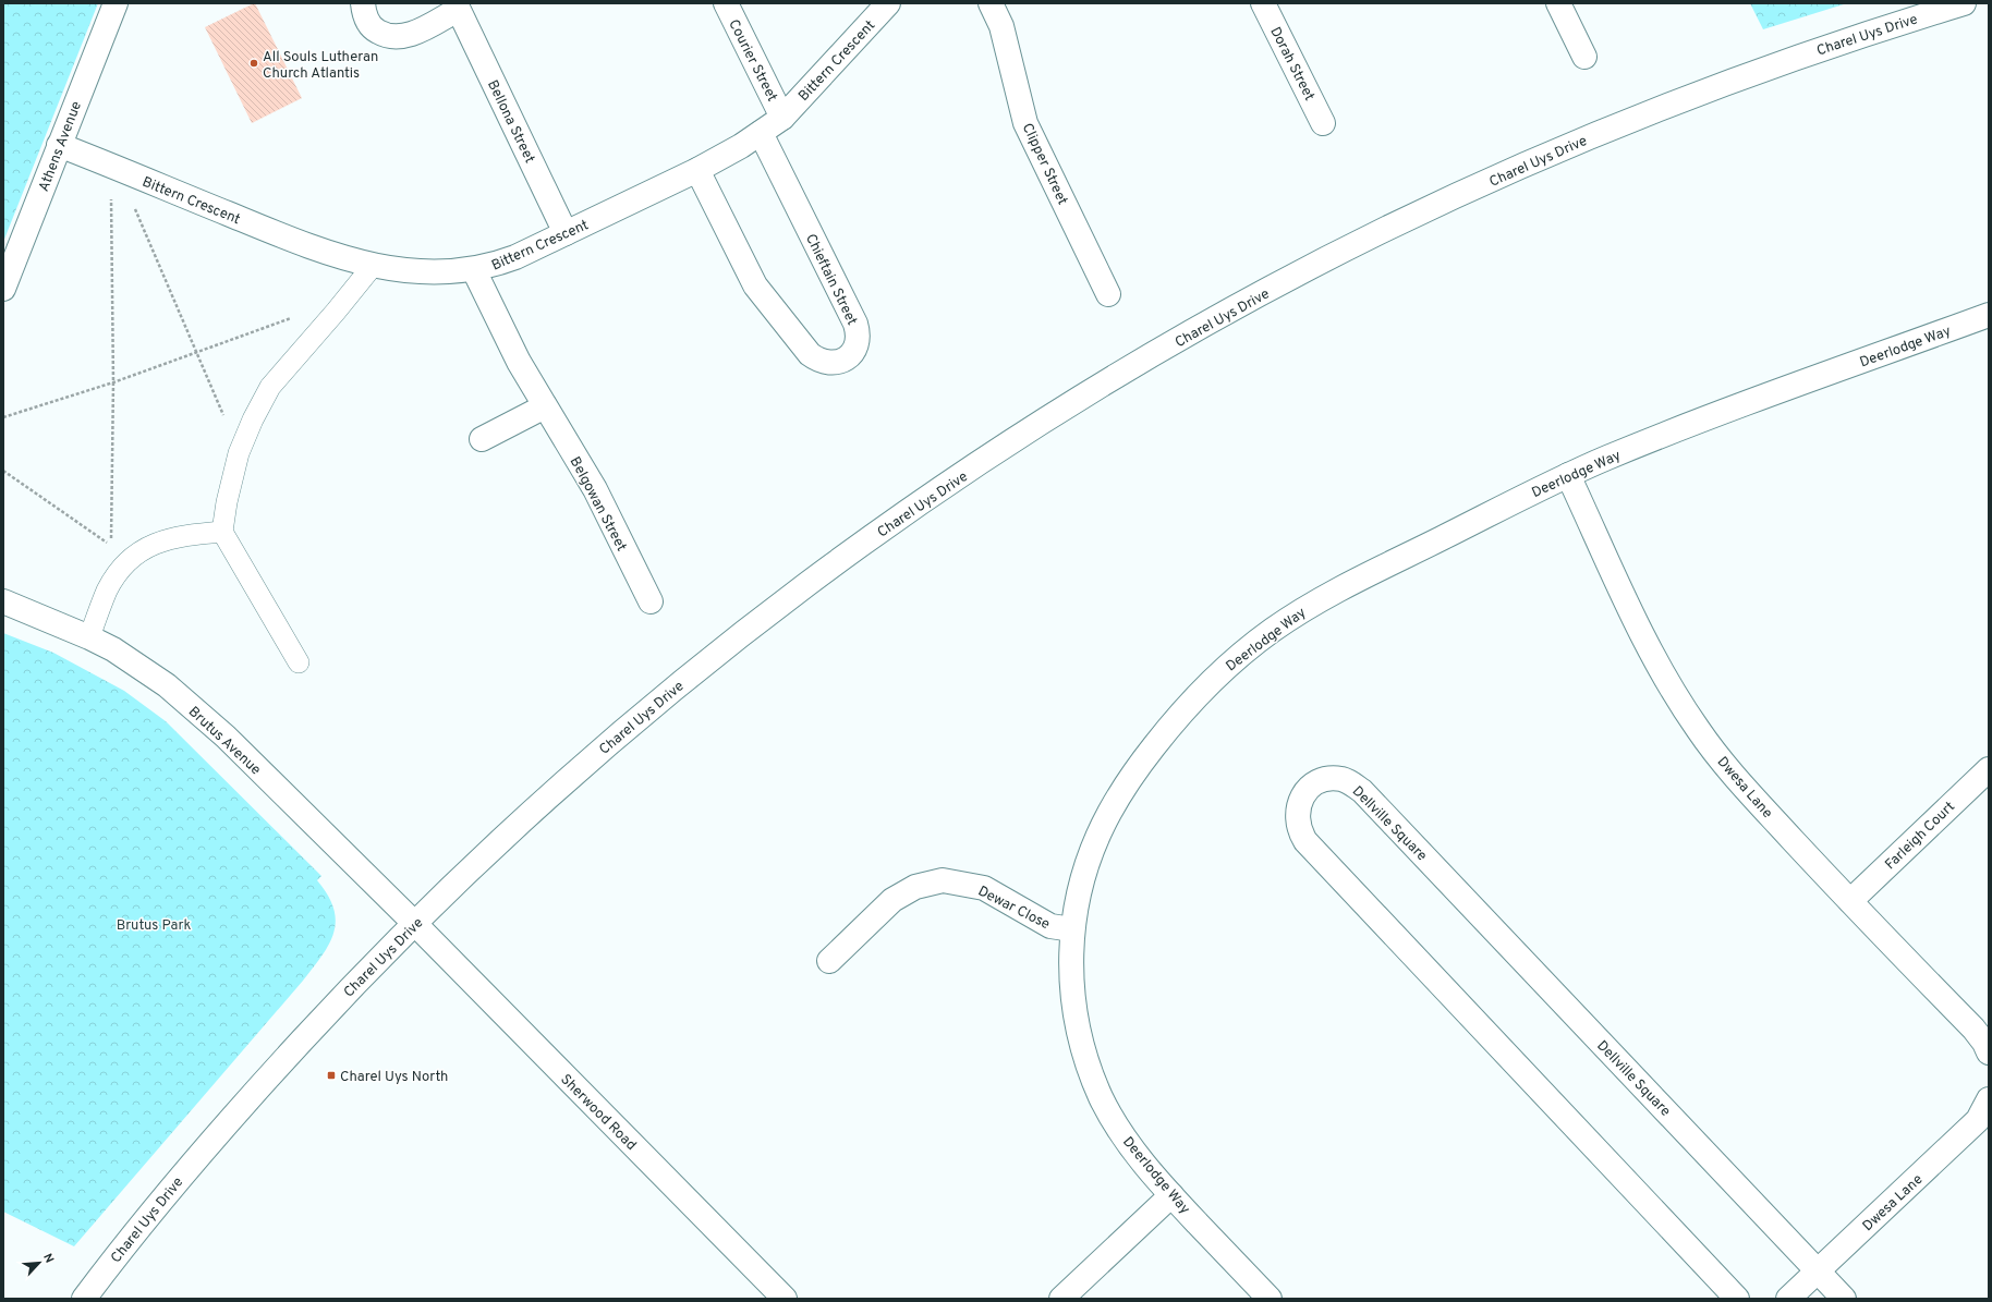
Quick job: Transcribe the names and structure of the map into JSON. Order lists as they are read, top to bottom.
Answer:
{
  "streets": {
    "street": [
      "Charel Uys Drive",
      "Courier Street",
      "Bittern Crescent",
      "Dorah Street",
      "Bellona Street",
      "Athens Avenue",
      "Clipper Street",
      "Chieftain Street",
      "Deerlodge Way",
      "Belgowan Street",
      "Brutus Avenue",
      "Dwesa Lane",
      "Dellville Square",
      "Farleigh Court",
      "Dewar Close",
      "Sherwood Road"
    ]
  },
  "crossings": [
    ["Charel Uys Drive", "Brutus Avenue"],
    ["Charel Uys Drive", "Sherwood Road"],
    ["Courier Street", "Bittern Crescent"],
    ["Bittern Crescent", "Bellona Street"],
    ["Bittern Crescent", "Athens Avenue"],
    ["Bittern Crescent", "Chieftain Street"],
    ["Bittern Crescent", "Belgowan Street"],
    ["Deerlodge Way", "Dwesa Lane"],
    ["Deerlodge Way", "Dewar Close"],
    ["Brutus Avenue", "Sherwood Road"],
    ["Dwesa Lane", "Dellville Square"],
    ["Dwesa Lane", "Farleigh Court"]
  ],
  "parks": ["Brutus Park"],
  "places": {
    "other": ["All Souls Lutheran Church Atlantis"],
    "transit": ["Charel Uys North"]
  },
  "north": "top right"
}
